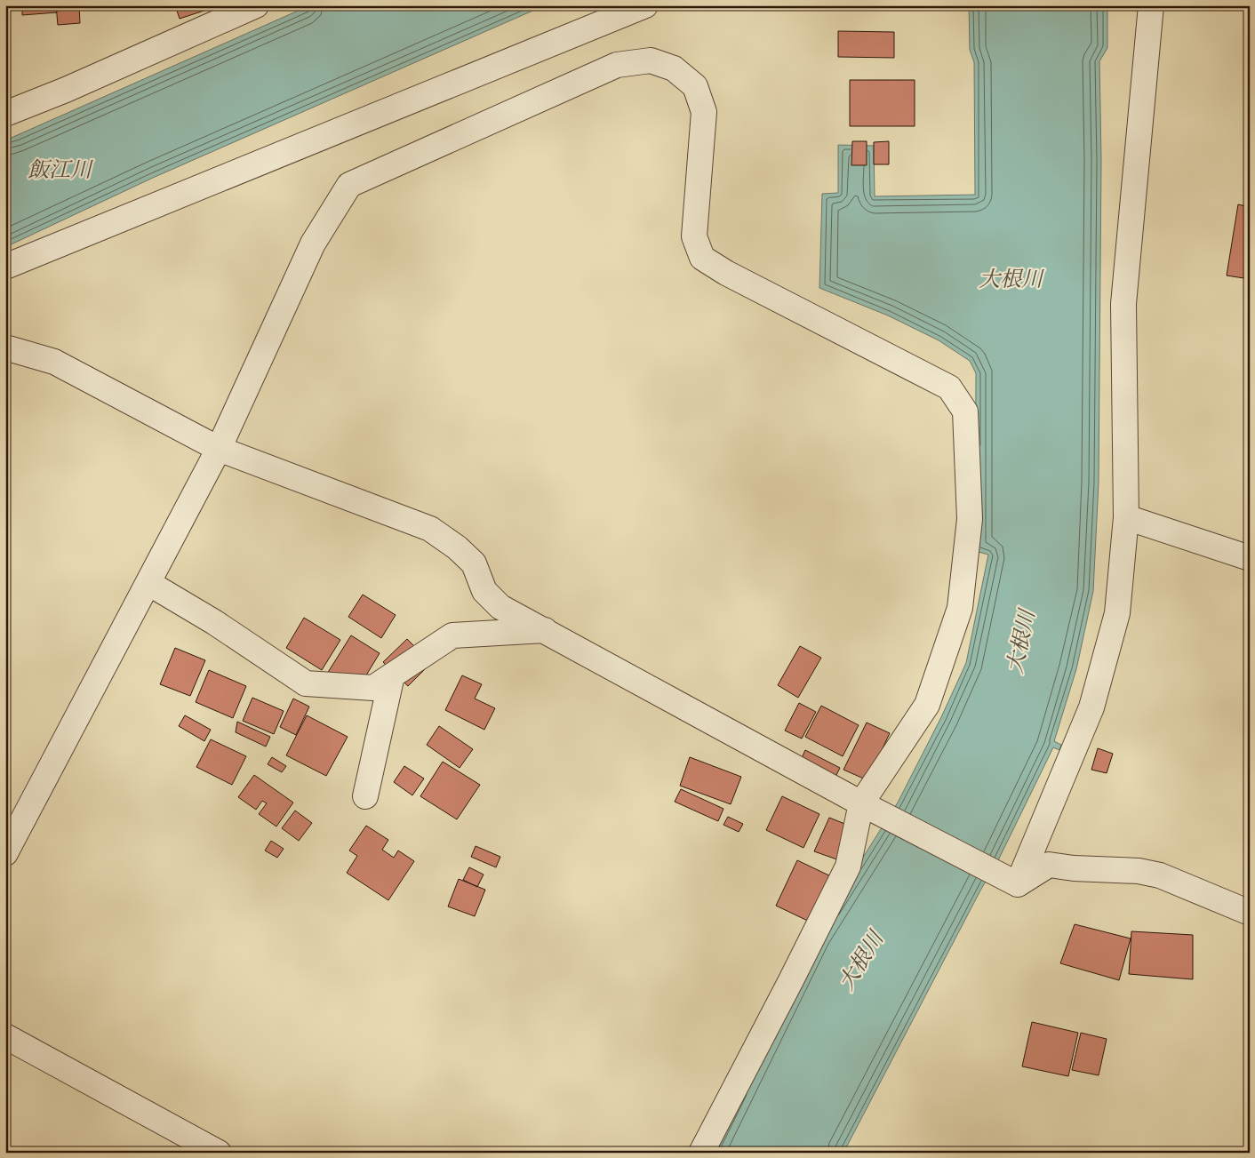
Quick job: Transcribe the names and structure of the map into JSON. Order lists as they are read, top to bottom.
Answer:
{
  "water": ["飯江川", "大根川"]
}
